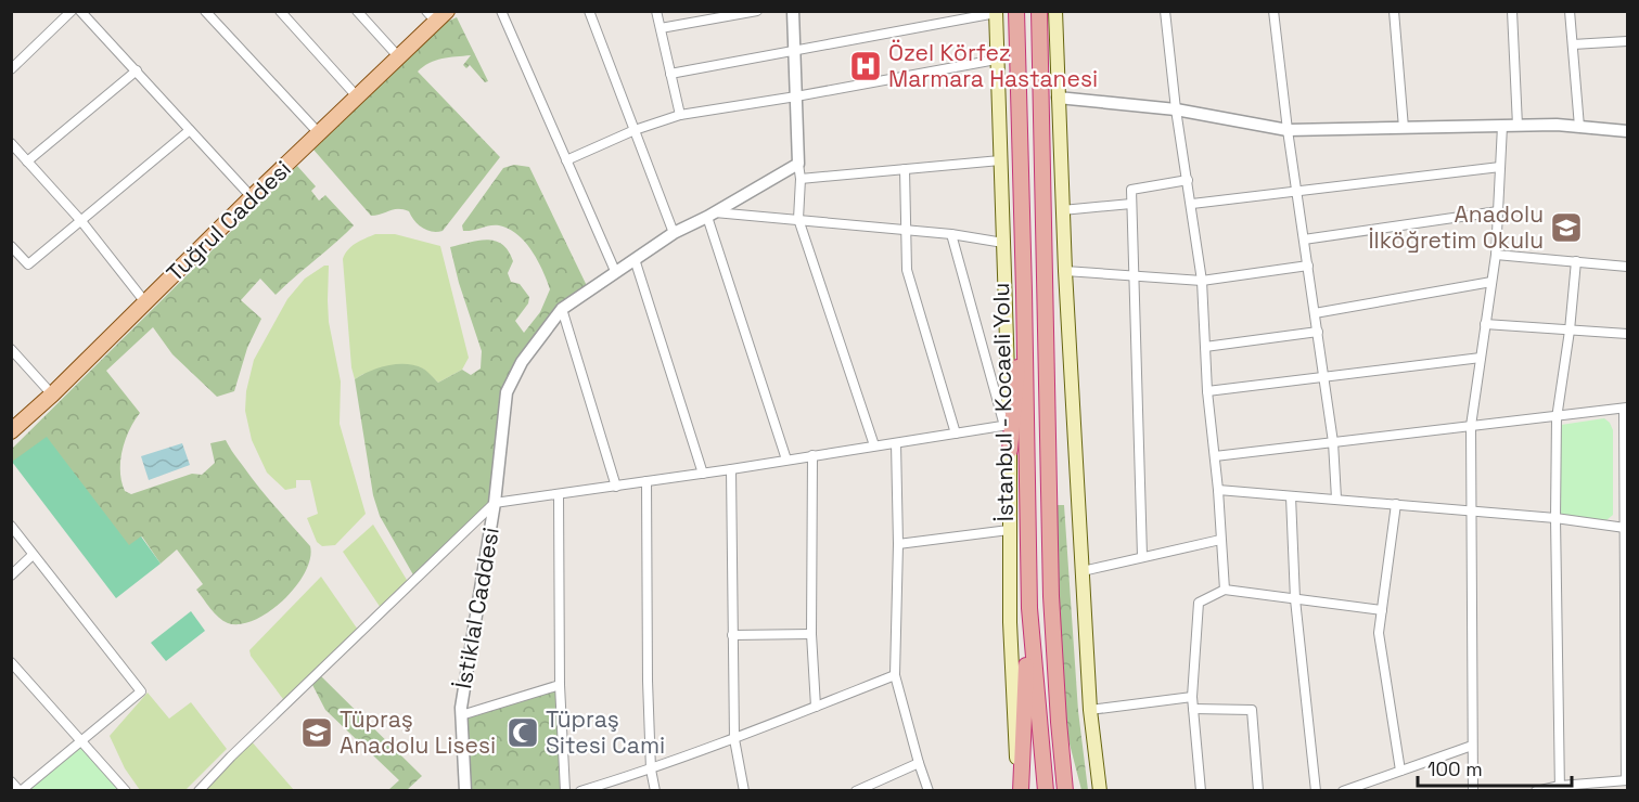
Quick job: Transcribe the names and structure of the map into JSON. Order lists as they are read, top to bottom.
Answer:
{
  "streets": {
    "highway": ["İstanbul - Kocaeli Yolu"],
    "main road": ["Tuğrul Caddesi"],
    "street": ["İstiklal Caddesi"]
  },
  "places": {
    "hospital": ["Özel Körfez Marmara Hastanesi"],
    "school or university": ["Anadolu İlköğretim Okulu", "Tüpraş Anadolu Lisesi"],
    "mosque": ["Tüpraş Sitesi Cami"]
  },
  "scale_bar": "100 m"
}
